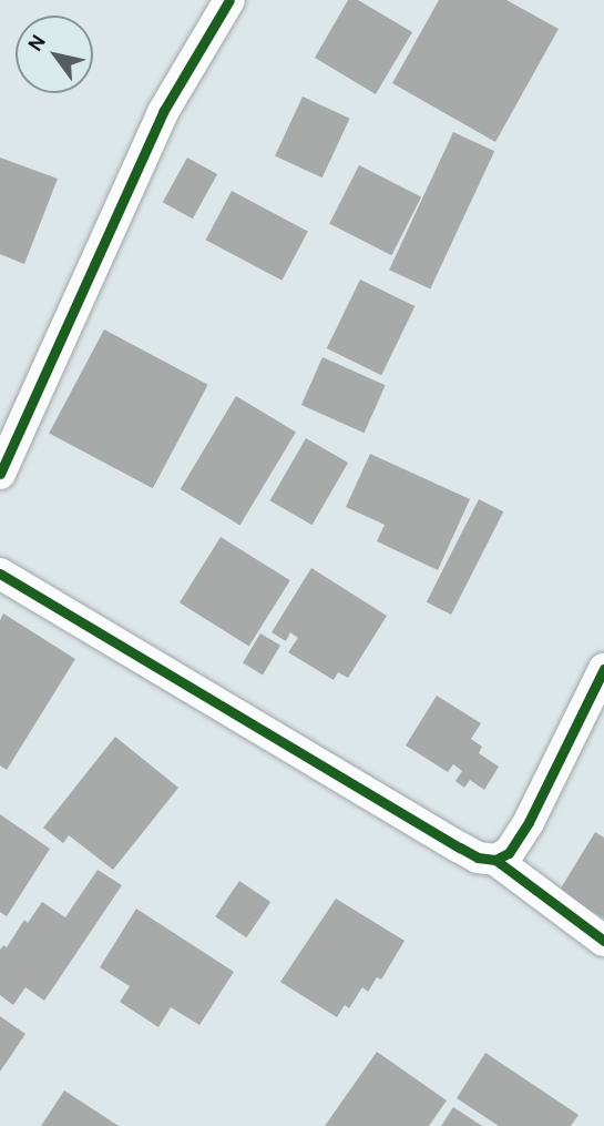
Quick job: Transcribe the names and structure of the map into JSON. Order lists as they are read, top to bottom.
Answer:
{
  "north": "top left"
}
